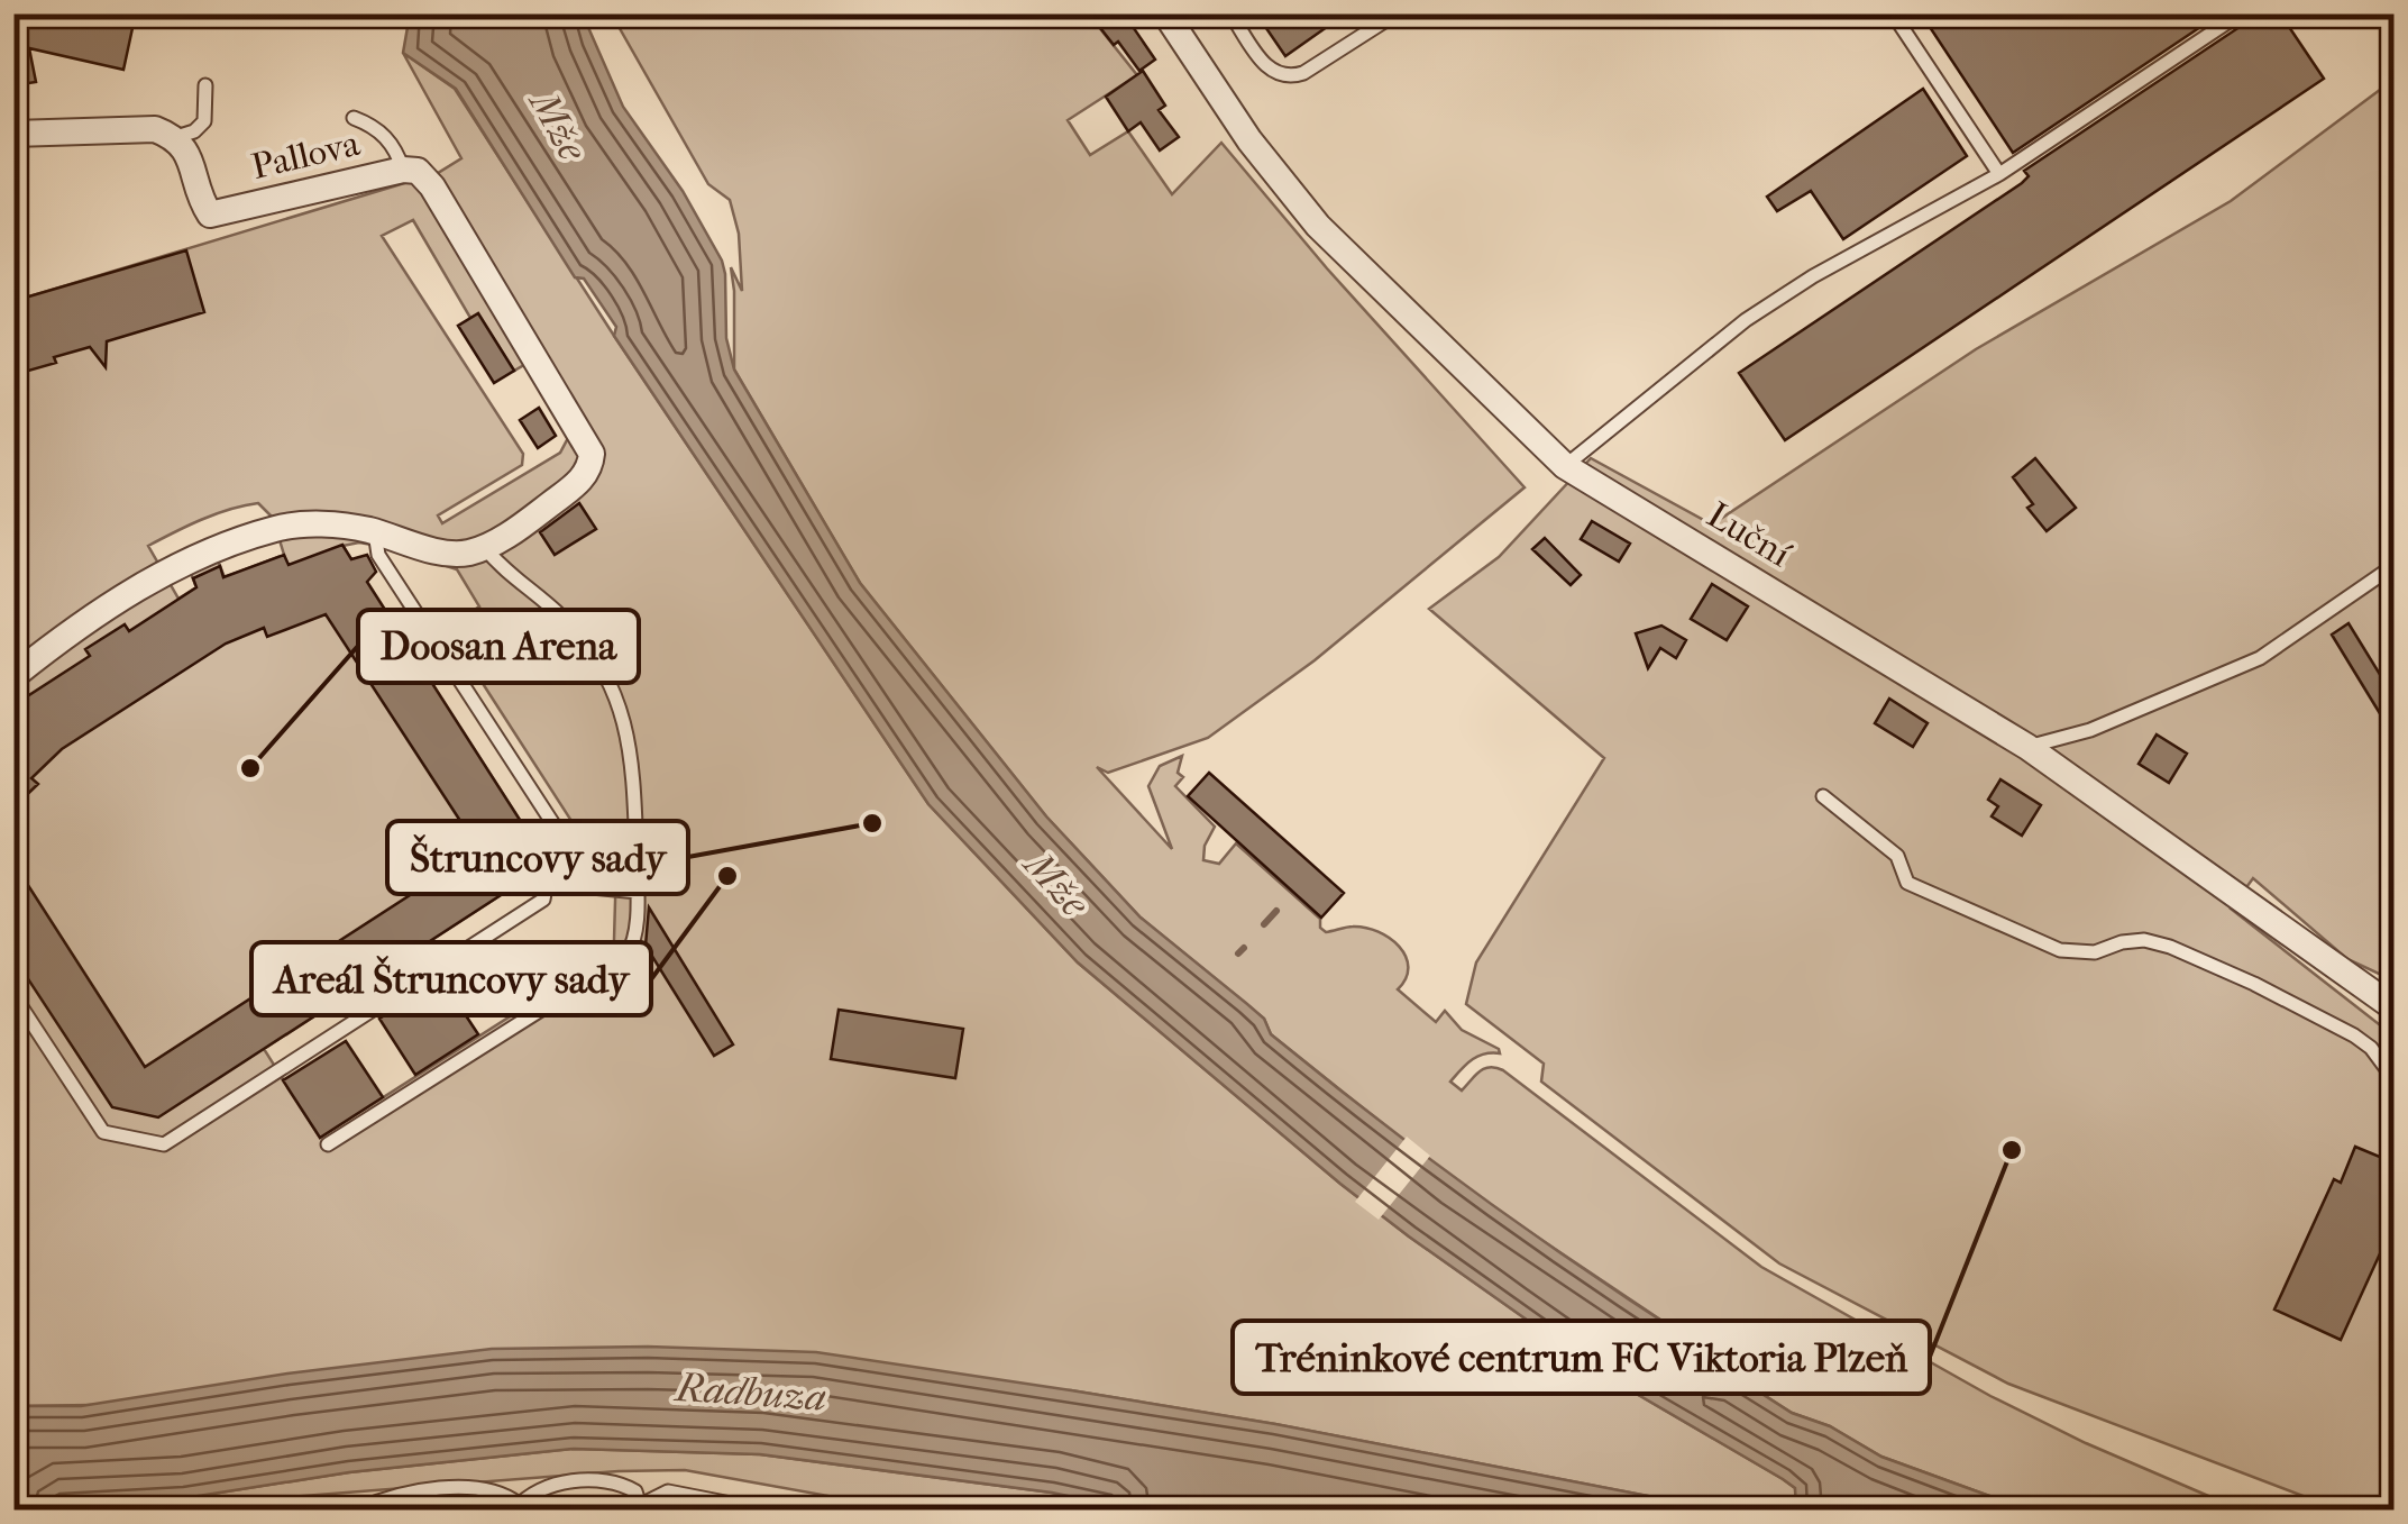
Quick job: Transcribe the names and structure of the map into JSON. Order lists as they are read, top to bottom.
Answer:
{
  "streets": {
    "street": ["Pallova", "Luční"]
  },
  "water": ["Mže", "Radbuza"],
  "places": [
    "Doosan Arena",
    "Štruncovy sady",
    "Areál Štruncovy sady",
    "Tréninkové centrum FC Viktoria Plzeň"
  ]
}
